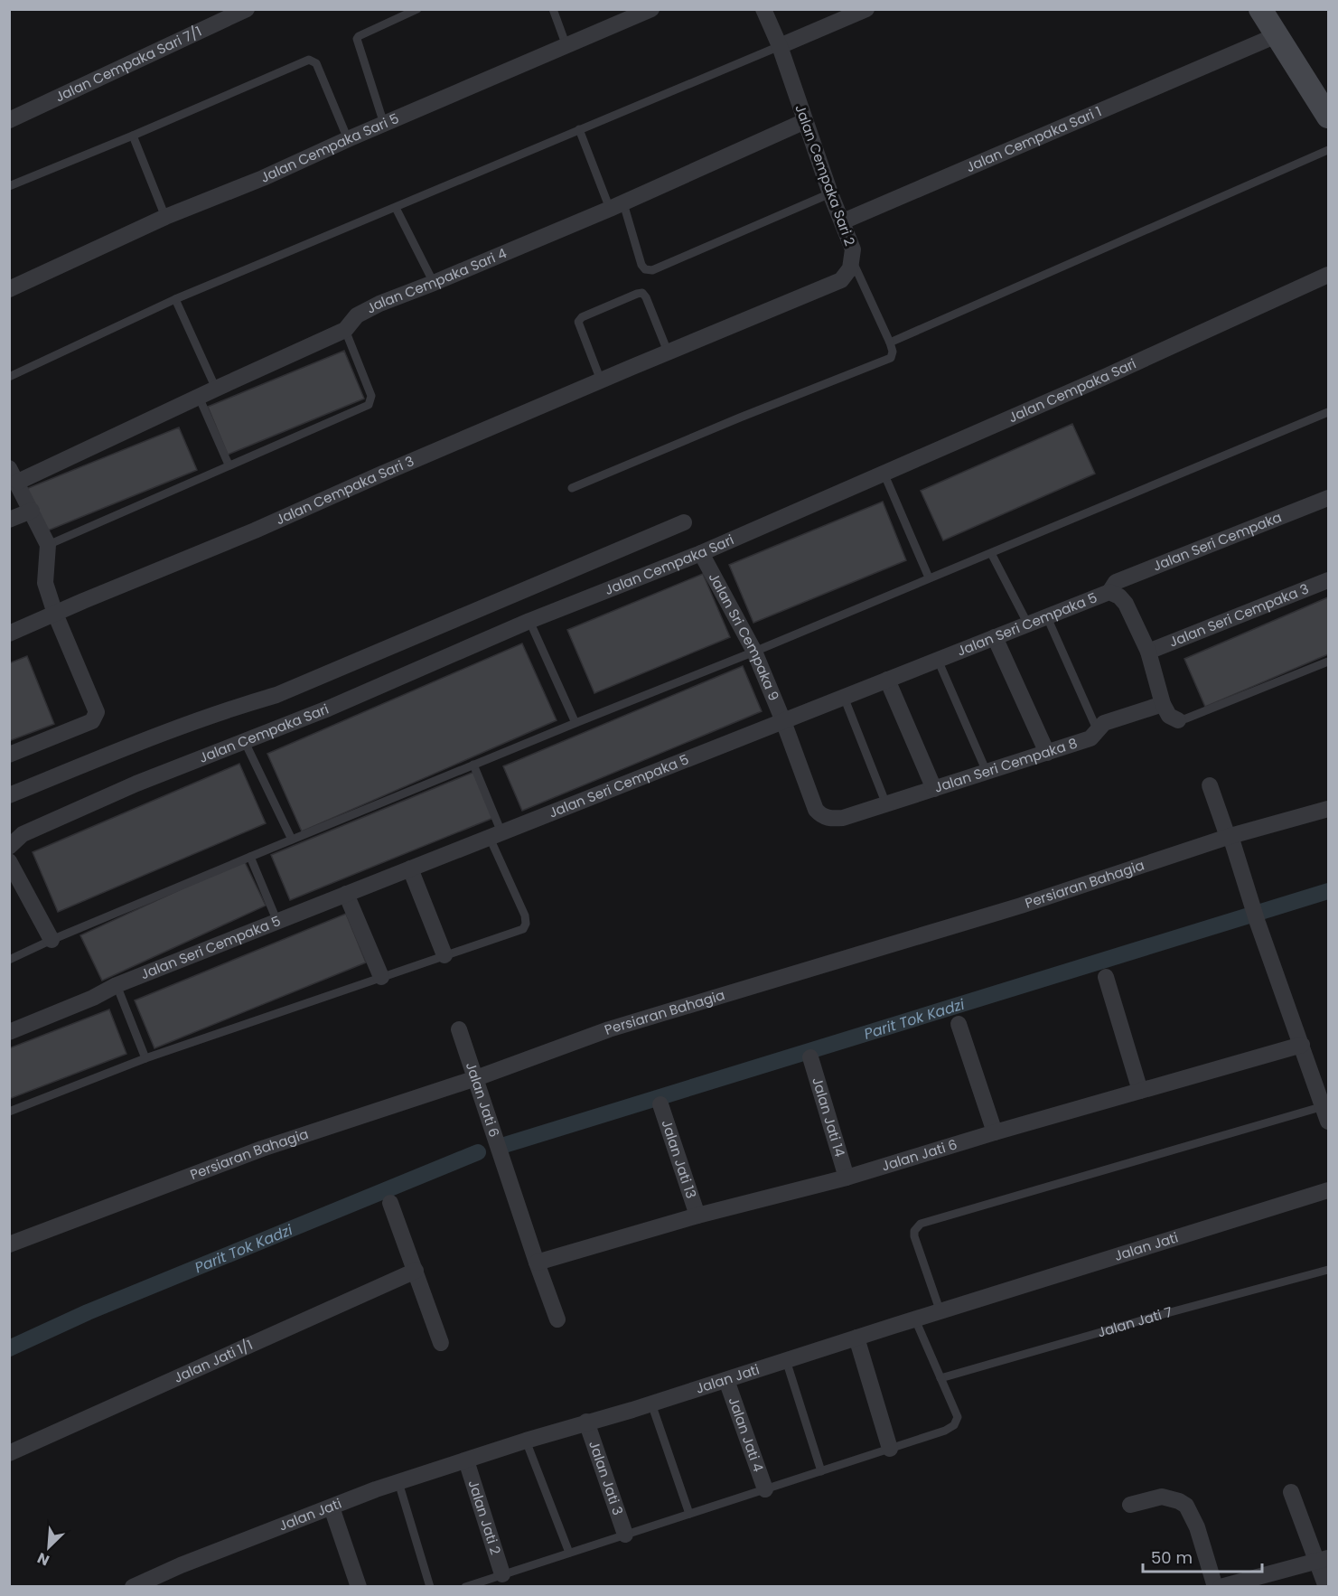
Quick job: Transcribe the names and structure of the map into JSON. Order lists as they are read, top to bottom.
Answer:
{
  "streets": {
    "street": [
      "Jalan Cempaka Sari 7/1",
      "Jalan Cempaka Sari 1",
      "Jalan Cempaka Sari 5",
      "Jalan Cempaka Sari 2",
      "Jalan Cempaka Sari 4",
      "Jalan Cempaka Sari",
      "Jalan Cempaka Sari 3",
      "Jalan Seri Cempaka",
      "Jalan Seri Cempaka 3",
      "Jalan Seri Cempaka 5",
      "Jalan Sri Cempaka 9",
      "Jalan Seri Cempaka 8",
      "Persiaran Bahagia",
      "Jalan Jati 6",
      "Jalan Jati 14",
      "Jalan Jati 13",
      "Jalan Jati",
      "Jalan Jati 1/1",
      "Jalan Jati 4",
      "Jalan Jati 3",
      "Jalan Jati 2"
    ],
    "lane": ["Jalan Jati 7"]
  },
  "crossings": [
    ["Jalan Cempaka Sari 1", "Jalan Cempaka Sari 2"],
    ["Jalan Cempaka Sari 2", "Jalan Cempaka Sari 4"],
    ["Jalan Cempaka Sari 2", "Jalan Cempaka Sari 3"],
    ["Jalan Cempaka Sari", "Jalan Sri Cempaka 9"],
    ["Jalan Seri Cempaka", "Jalan Seri Cempaka 5"],
    ["Jalan Seri Cempaka 3", "Jalan Seri Cempaka 5"],
    ["Jalan Seri Cempaka 5", "Jalan Sri Cempaka 9"],
    ["Jalan Seri Cempaka 5", "Jalan Seri Cempaka 8"],
    ["Jalan Sri Cempaka 9", "Jalan Seri Cempaka 8"],
    ["Persiaran Bahagia", "Jalan Jati 6"],
    ["Jalan Jati 6", "Jalan Jati 14"],
    ["Jalan Jati 6", "Jalan Jati 13"],
    ["Jalan Jati", "Jalan Jati 4"],
    ["Jalan Jati", "Jalan Jati 3"],
    ["Jalan Jati", "Jalan Jati 2"]
  ],
  "water": ["Parit Tok Kadzi"],
  "scale_bar": "50 m",
  "north": "bottom left"
}
